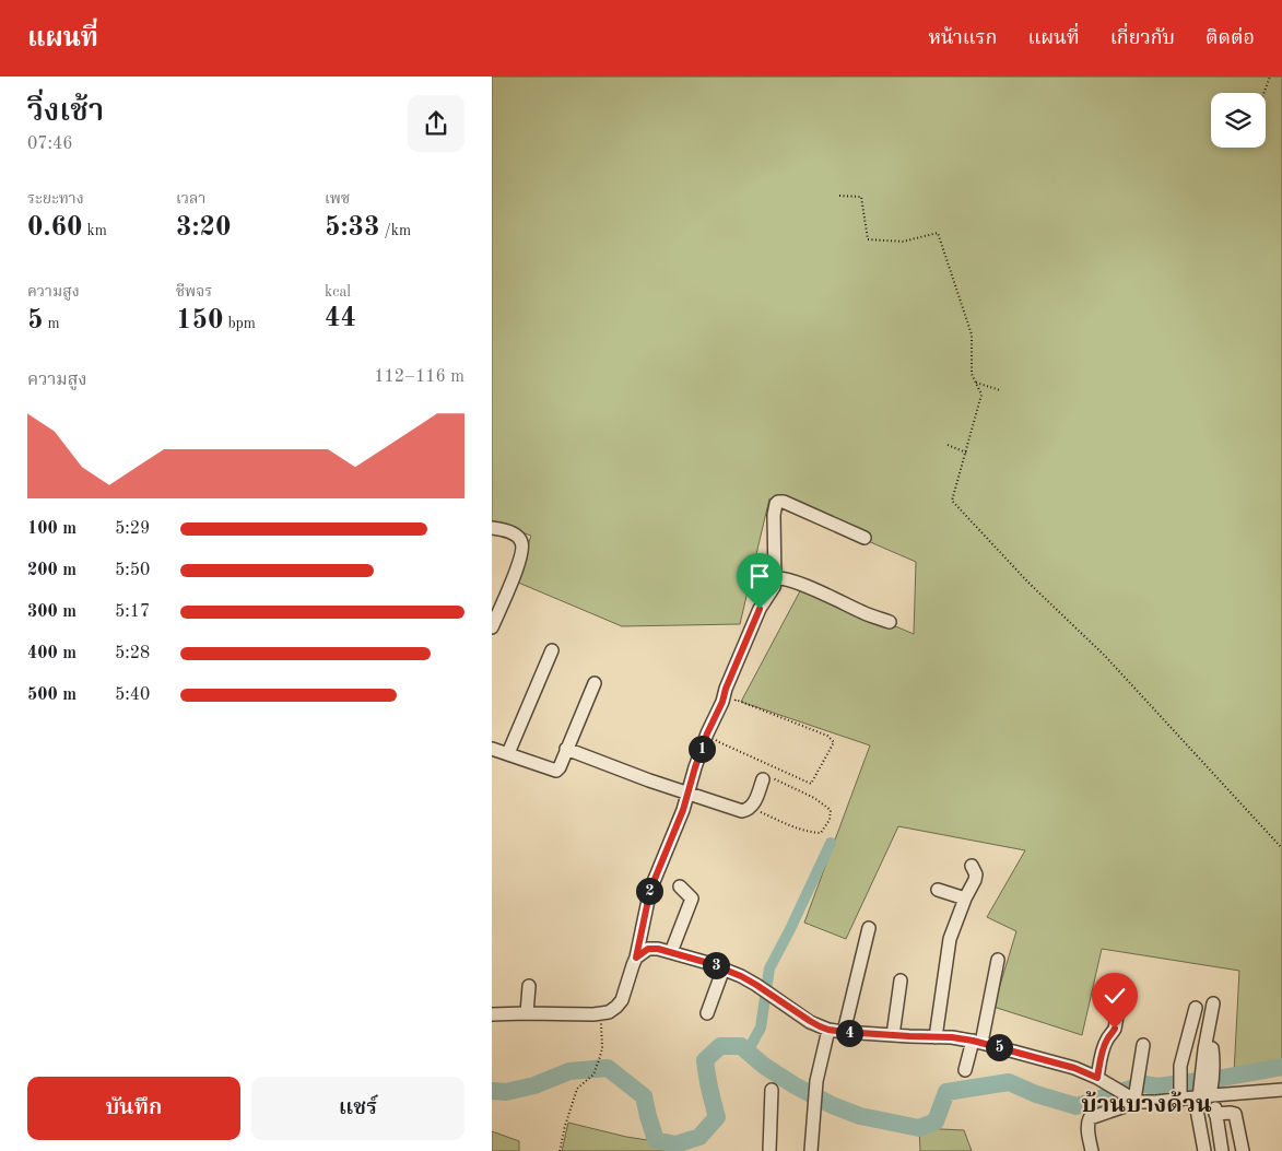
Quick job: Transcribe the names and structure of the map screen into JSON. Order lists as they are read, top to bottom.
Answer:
{
  "districts": ["บ้านบางด้วน"],
  "page": {
    "header": "แผนที่",
    "nav": [
      "หน้าแรก",
      "แผนที่",
      "เกี่ยวกับ",
      "ติดต่อ"
    ],
    "heading": ["วิ่งเช้า", "07:46"],
    "stats": [
      ["ระยะทาง", "0.60 km"],
      ["เวลา", "3:20"],
      ["เพซ", "5:33 /km"],
      ["ความสูง", "5 m"],
      ["ชีพจร", "150 bpm"],
      ["kcal", "44"]
    ],
    "chart": ["ความสูง", "112–116 m"],
    "list": [
      {
        "name": "100 m",
        "note": "5:29"
      },
      {
        "name": "200 m",
        "note": "5:50"
      },
      {
        "name": "300 m",
        "note": "5:17"
      },
      {
        "name": "400 m",
        "note": "5:28"
      },
      {
        "name": "500 m",
        "note": "5:40"
      }
    ],
    "pins": [
      "1",
      "2",
      "3",
      "4",
      "5"
    ],
    "buttons": ["บันทึก", "แชร์"]
  }
}
